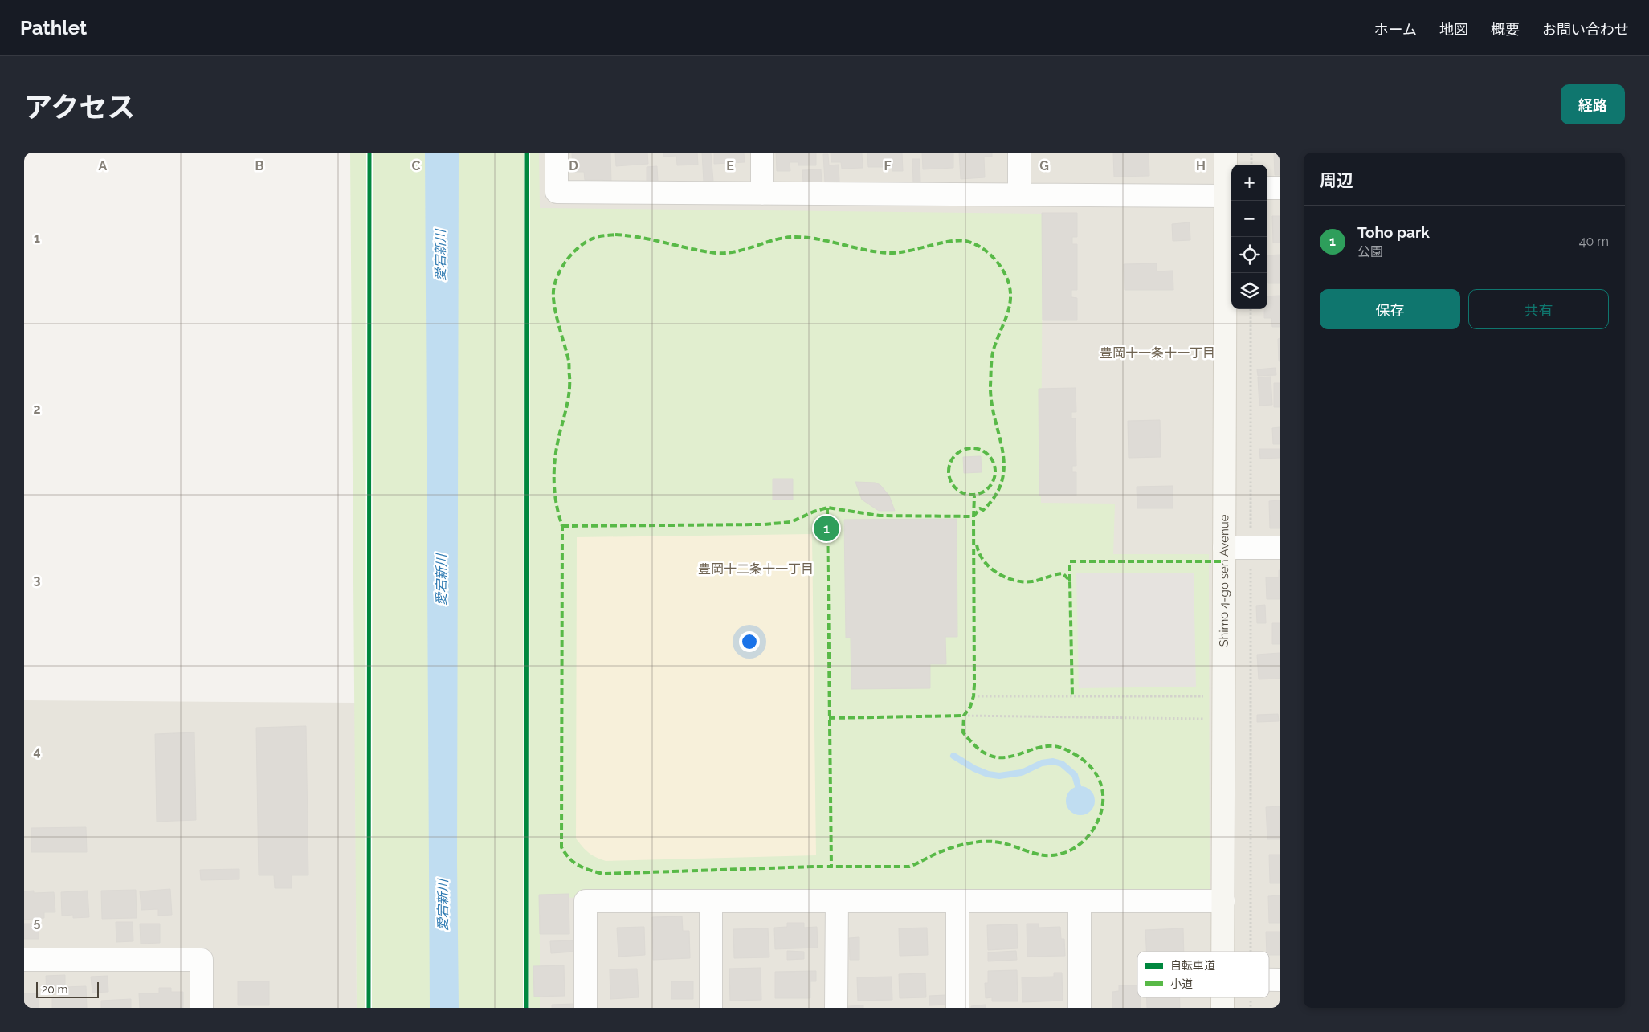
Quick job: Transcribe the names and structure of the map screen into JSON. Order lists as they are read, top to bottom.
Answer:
{
  "streets": {
    "street": ["Shimo 4-go sen Avenue"]
  },
  "districts": ["豊岡十一条十一丁目", "豊岡十二条十一丁目"],
  "water": ["愛宕新川"],
  "legend": ["自転車道", "小道"],
  "scale_bar": "20 m",
  "page": {
    "header": "Pathlet",
    "nav": [
      "ホーム",
      "地図",
      "概要",
      "お問い合わせ"
    ],
    "title": "アクセス",
    "buttons": [
      "経路",
      ["保存", "共有"]
    ],
    "heading": "周辺",
    "map_buttons": ["+", "−"],
    "list": [
      {
        "mark": "1",
        "name": "Toho park",
        "note": "公園",
        "value": "40 m"
      }
    ],
    "pins": "1",
    "scale": "20 m"
  },
  "grid": {
    "columns": [
      "A",
      "B",
      "C",
      "D",
      "E",
      "F",
      "G",
      "H"
    ],
    "rows": [
      "1",
      "2",
      "3",
      "4",
      "5"
    ]
  }
}
